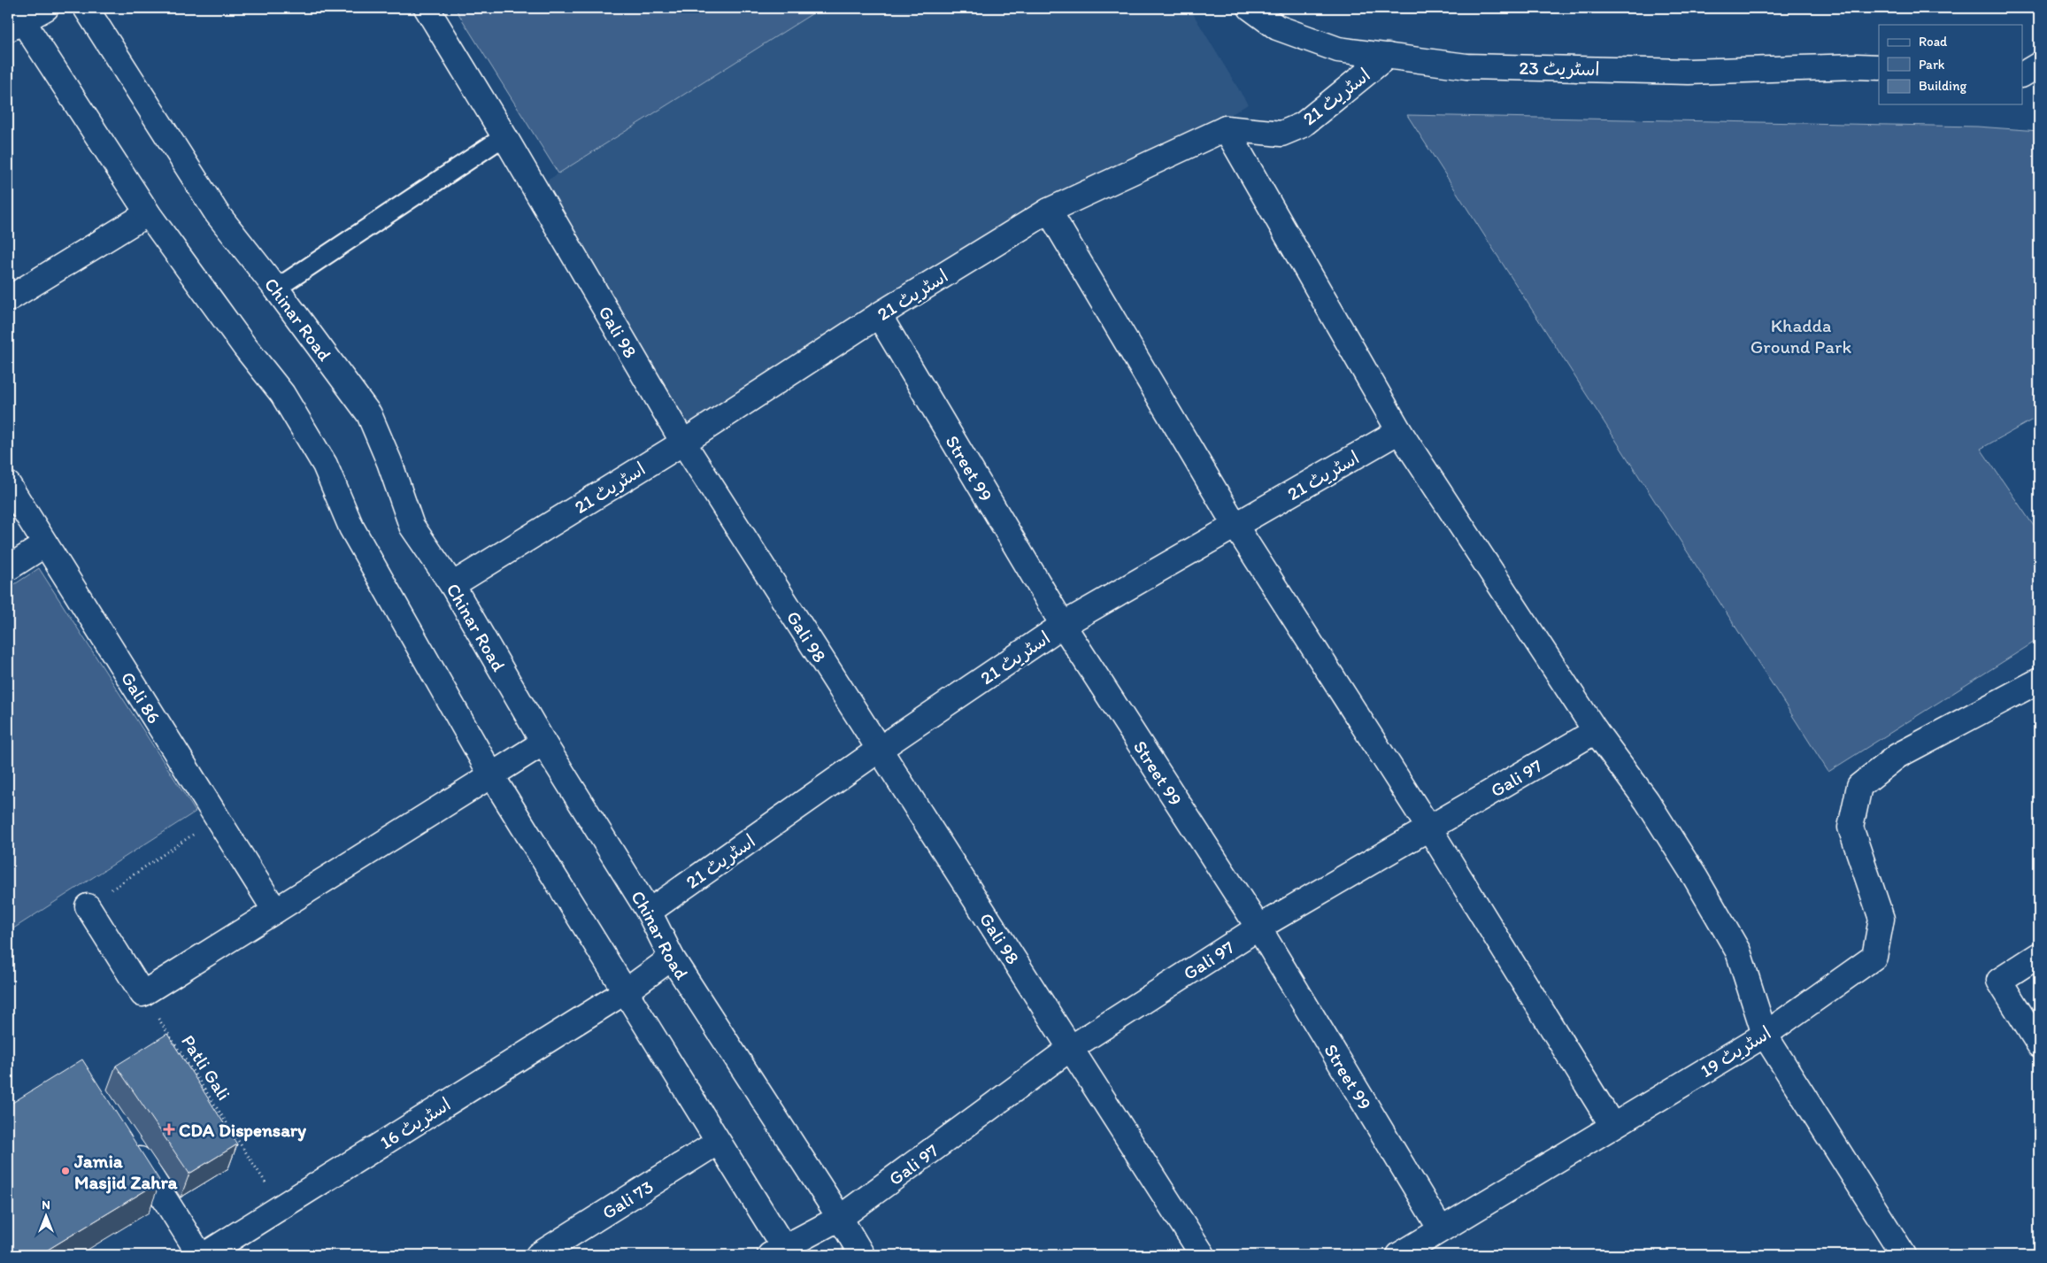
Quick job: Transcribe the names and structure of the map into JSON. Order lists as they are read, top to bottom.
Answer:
{
  "streets": {
    "street": [
      "اسٹریٹ 23",
      "اسٹریٹ 21",
      "Chinar Road",
      "Gali 98",
      "Street 99",
      "Gali 86",
      "Gali 97",
      "اسٹریٹ 19",
      "اسٹریٹ 16",
      "Gali 73"
    ],
    "path": ["Patli Gali"]
  },
  "crossings": [
    ["اسٹریٹ 23", "اسٹریٹ 21"],
    ["اسٹریٹ 21", "Chinar Road"],
    ["اسٹریٹ 21", "Gali 98"],
    ["اسٹریٹ 21", "Street 99"],
    ["Chinar Road", "Gali 97"],
    ["Chinar Road", "اسٹریٹ 16"],
    ["Gali 98", "Gali 97"],
    ["Street 99", "Gali 97"],
    ["Street 99", "اسٹریٹ 19"]
  ],
  "parks": ["Khadda Ground Park"],
  "places": {
    "health": ["CDA Dispensary"],
    "other": ["Jamia Masjid Zahra"]
  },
  "legend": ["Road", "Park", "Building"],
  "north": "top"
}
